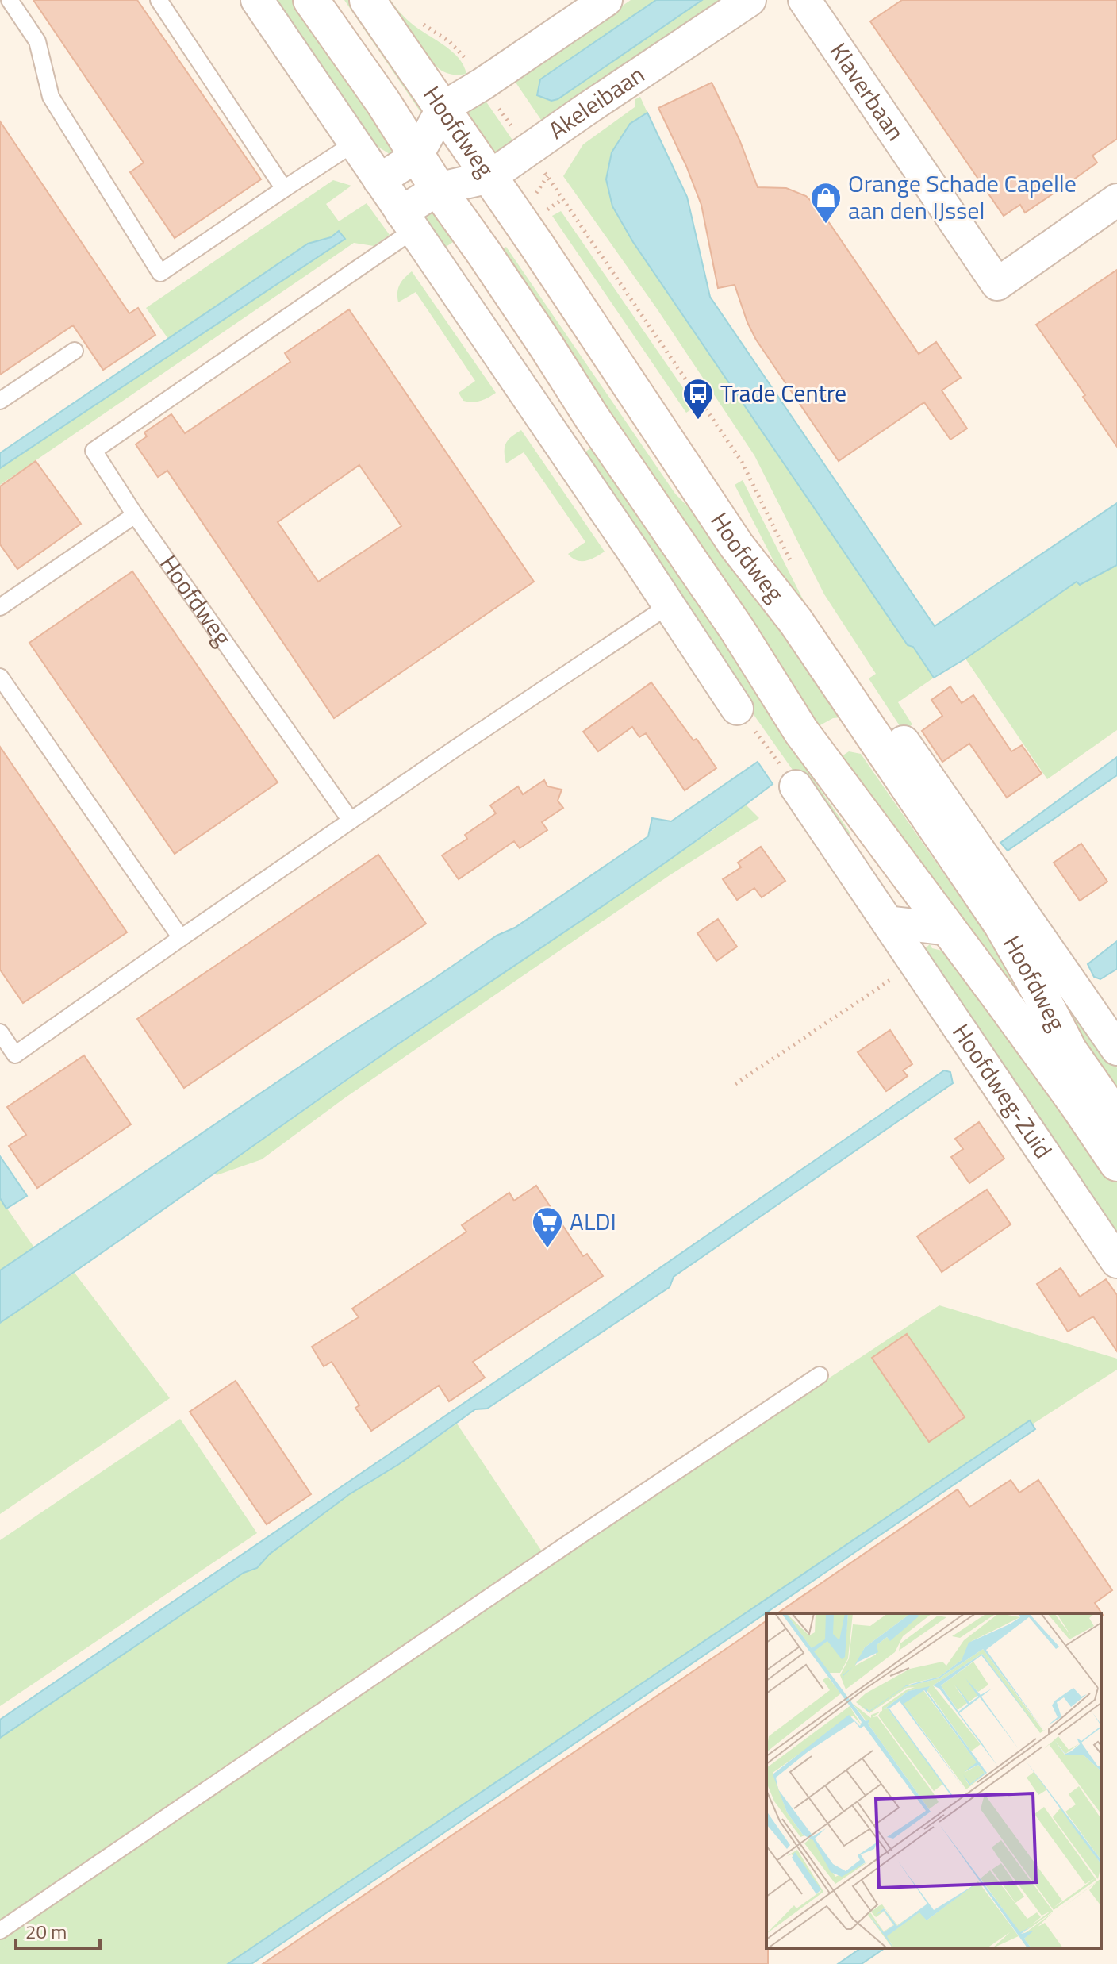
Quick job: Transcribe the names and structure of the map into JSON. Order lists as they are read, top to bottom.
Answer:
{
  "streets": {
    "main road": ["Hoofdweg"],
    "street": ["Klaverbaan", "Akeleibaan", "Hoofdweg-Zuid"]
  },
  "crossings": [
    ["Akeleibaan", "Hoofdweg"]
  ],
  "places": {
    "shop": ["Orange Schade Capelle aan den IJssel"],
    "bus stop": ["Trade Centre"],
    "supermarket": ["ALDI"]
  },
  "scale_bar": "20 m"
}
